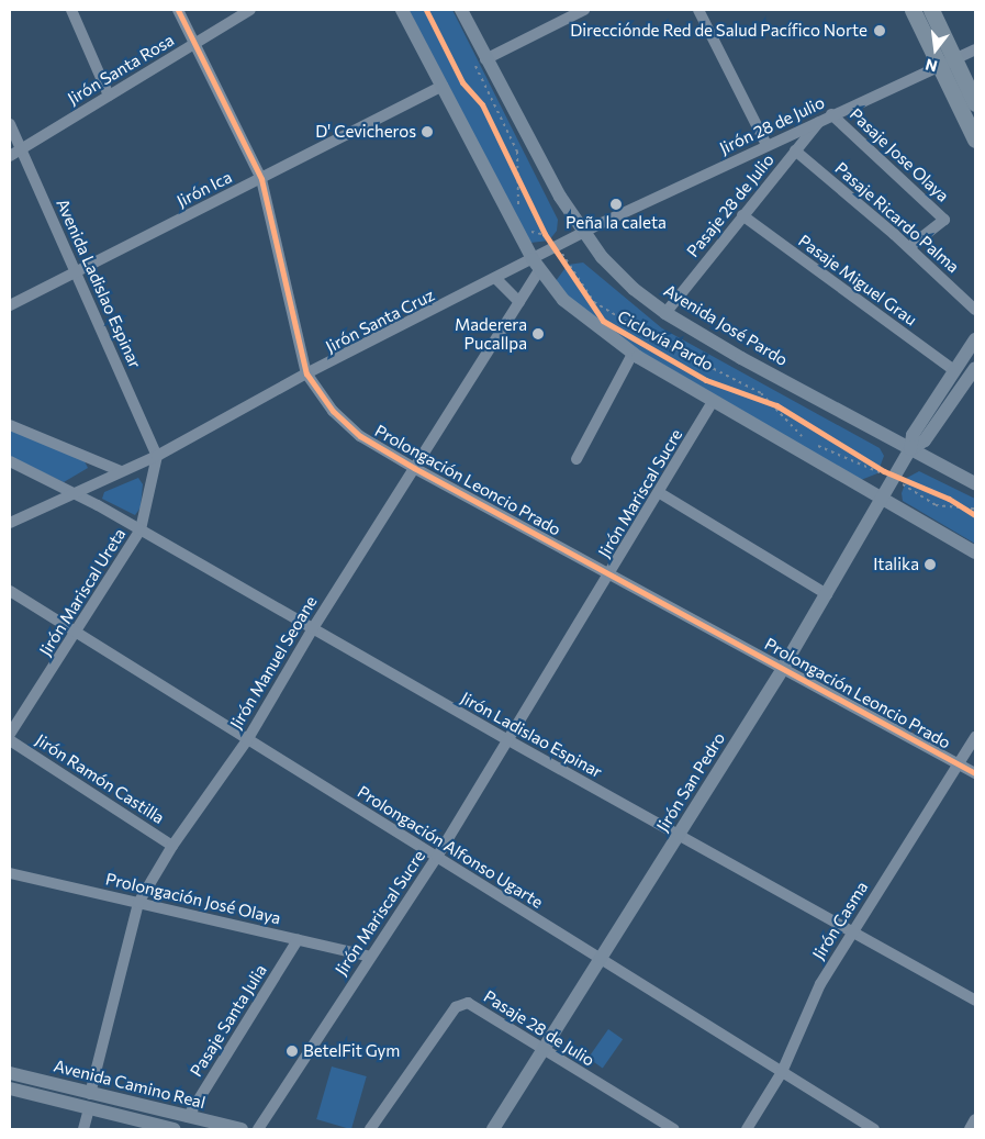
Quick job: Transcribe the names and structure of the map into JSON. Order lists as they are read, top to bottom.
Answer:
{
  "streets": {
    "main road": ["Avenida José Pardo", "Jirón San Pedro", "Avenida Camino Real"],
    "street": [
      "Jirón Santa Rosa",
      "Jirón 28 de Julio",
      "Pasaje Jose Olaya",
      "Jirón Ica",
      "Pasaje 28 de Julio",
      "Pasaje Ricardo Palma",
      "Pasaje Miguel Grau",
      "Avenida Ladislao Espinar",
      "Jirón Santa Cruz",
      "Prolongación Leoncio Prado",
      "Jirón Mariscal Sucre",
      "Jirón Mariscal Ureta",
      "Jirón Manuel Seoane",
      "Jirón Ladislao Espinar",
      "Jirón Ramón Castilla",
      "Prolongación Alfonso Ugarte",
      "Prolongación José Olaya",
      "Jirón Casma",
      "Pasaje Santa Julia"
    ],
    "cycle path": ["Ciclovía Pardo"]
  },
  "crossings": [
    ["Jirón Santa Rosa", "Avenida Ladislao Espinar"],
    ["Jirón Santa Rosa", "Prolongación Leoncio Prado"],
    ["Jirón 28 de Julio", "Pasaje Jose Olaya"],
    ["Jirón 28 de Julio", "Pasaje 28 de Julio"],
    ["Jirón 28 de Julio", "Jirón Santa Cruz"],
    ["Jirón 28 de Julio", "Avenida José Pardo"],
    ["Pasaje Jose Olaya", "Pasaje 28 de Julio"],
    ["Pasaje Jose Olaya", "Pasaje Ricardo Palma"],
    ["Jirón Ica", "Avenida Ladislao Espinar"],
    ["Jirón Ica", "Prolongación Leoncio Prado"],
    ["Pasaje 28 de Julio", "Pasaje Ricardo Palma"],
    ["Pasaje 28 de Julio", "Pasaje Miguel Grau"],
    ["Pasaje 28 de Julio", "Avenida José Pardo"],
    ["Pasaje 28 de Julio", "Jirón San Pedro"],
    ["Pasaje Miguel Grau", "Jirón San Pedro"],
    ["Avenida Ladislao Espinar", "Jirón Santa Cruz"],
    ["Avenida Ladislao Espinar", "Jirón Mariscal Ureta"],
    ["Jirón Santa Cruz", "Avenida José Pardo"],
    ["Jirón Santa Cruz", "Ciclovía Pardo"],
    ["Jirón Santa Cruz", "Prolongación Leoncio Prado"],
    ["Jirón Santa Cruz", "Jirón Mariscal Ureta"],
    ["Jirón Santa Cruz", "Jirón Manuel Seoane"],
    ["Jirón Santa Cruz", "Jirón Ladislao Espinar"],
    ["Avenida José Pardo", "Jirón San Pedro"],
    ["Prolongación Leoncio Prado", "Jirón Mariscal Sucre"],
    ["Prolongación Leoncio Prado", "Jirón Manuel Seoane"],
    ["Prolongación Leoncio Prado", "Jirón San Pedro"],
    ["Prolongación Leoncio Prado", "Jirón Casma"],
    ["Jirón Mariscal Sucre", "Jirón Ladislao Espinar"],
    ["Jirón Mariscal Sucre", "Prolongación Alfonso Ugarte"],
    ["Jirón Mariscal Sucre", "Prolongación José Olaya"],
    ["Jirón Mariscal Ureta", "Jirón Ladislao Espinar"],
    ["Jirón Mariscal Ureta", "Prolongación Alfonso Ugarte"],
    ["Jirón Manuel Seoane", "Jirón Ladislao Espinar"],
    ["Jirón Manuel Seoane", "Jirón Ramón Castilla"],
    ["Jirón Manuel Seoane", "Prolongación Alfonso Ugarte"],
    ["Jirón Manuel Seoane", "Prolongación José Olaya"],
    ["Jirón Manuel Seoane", "Avenida Camino Real"],
    ["Jirón Ladislao Espinar", "Jirón San Pedro"],
    ["Jirón Ladislao Espinar", "Jirón Casma"],
    ["Jirón San Pedro", "Prolongación Alfonso Ugarte"],
    ["Prolongación Alfonso Ugarte", "Jirón Casma"],
    ["Prolongación José Olaya", "Pasaje Santa Julia"],
    ["Pasaje Santa Julia", "Avenida Camino Real"]
  ],
  "places": [
    "Direcciónde Red de Salud Pacífico Norte",
    "D' Cevicheros",
    "Peña la caleta",
    "Maderera Pucallpa",
    "Italika",
    "BetelFit Gym"
  ],
  "north": "bottom"
}
